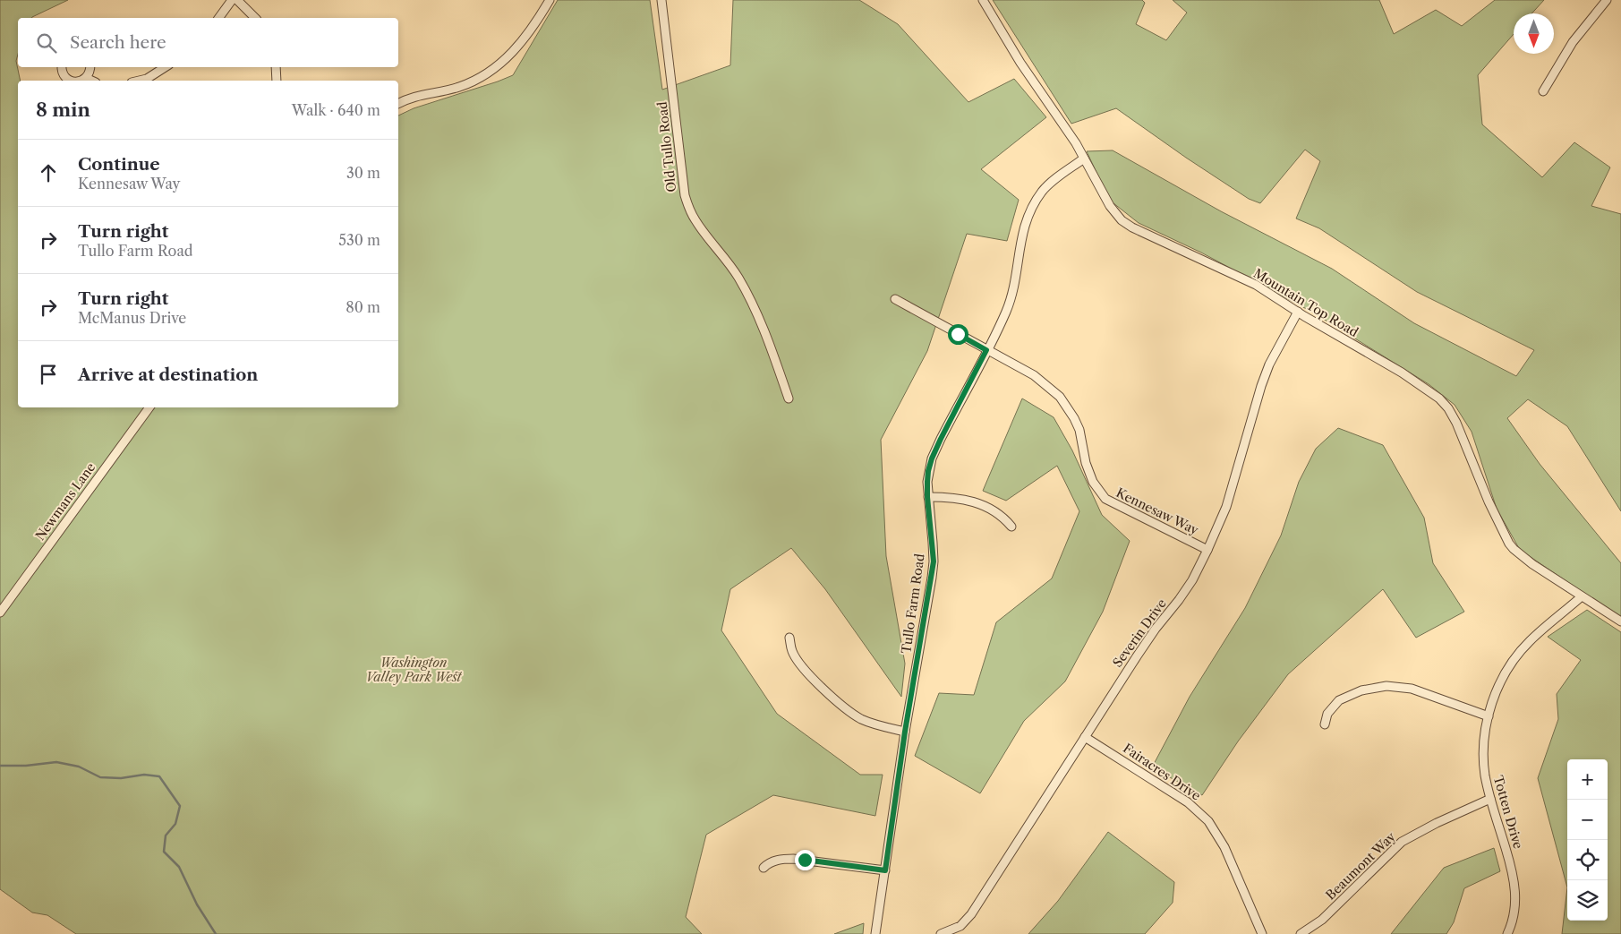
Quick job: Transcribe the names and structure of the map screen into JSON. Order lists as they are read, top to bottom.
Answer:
{
  "streets": {
    "street": [
      "Old Tullo Road",
      "Mountain Top Road",
      "Newmans Lane",
      "Kennesaw Way",
      "Tullo Farm Road",
      "Severin Drive",
      "Fairacres Drive",
      "Totten Drive",
      "Beaumont Way"
    ]
  },
  "crossings": [
    ["Mountain Top Road", "Tullo Farm Road"],
    ["Mountain Top Road", "Severin Drive"],
    ["Mountain Top Road", "Totten Drive"],
    ["Kennesaw Way", "Tullo Farm Road"],
    ["Kennesaw Way", "Severin Drive"],
    ["Severin Drive", "Fairacres Drive"],
    ["Totten Drive", "Beaumont Way"]
  ],
  "parks": ["Washington Valley Park West"],
  "north": "bottom",
  "page": {
    "search": "Search here",
    "heading": ["8 min", "Walk · 640 m"],
    "list": [
      ["Continue", "Kennesaw Way", "30 m"],
      ["Turn right", "Tullo Farm Road", "530 m"],
      ["Turn right", "McManus Drive", "80 m"],
      "Arrive at destination"
    ],
    "map_buttons": ["+", "−"]
  }
}
